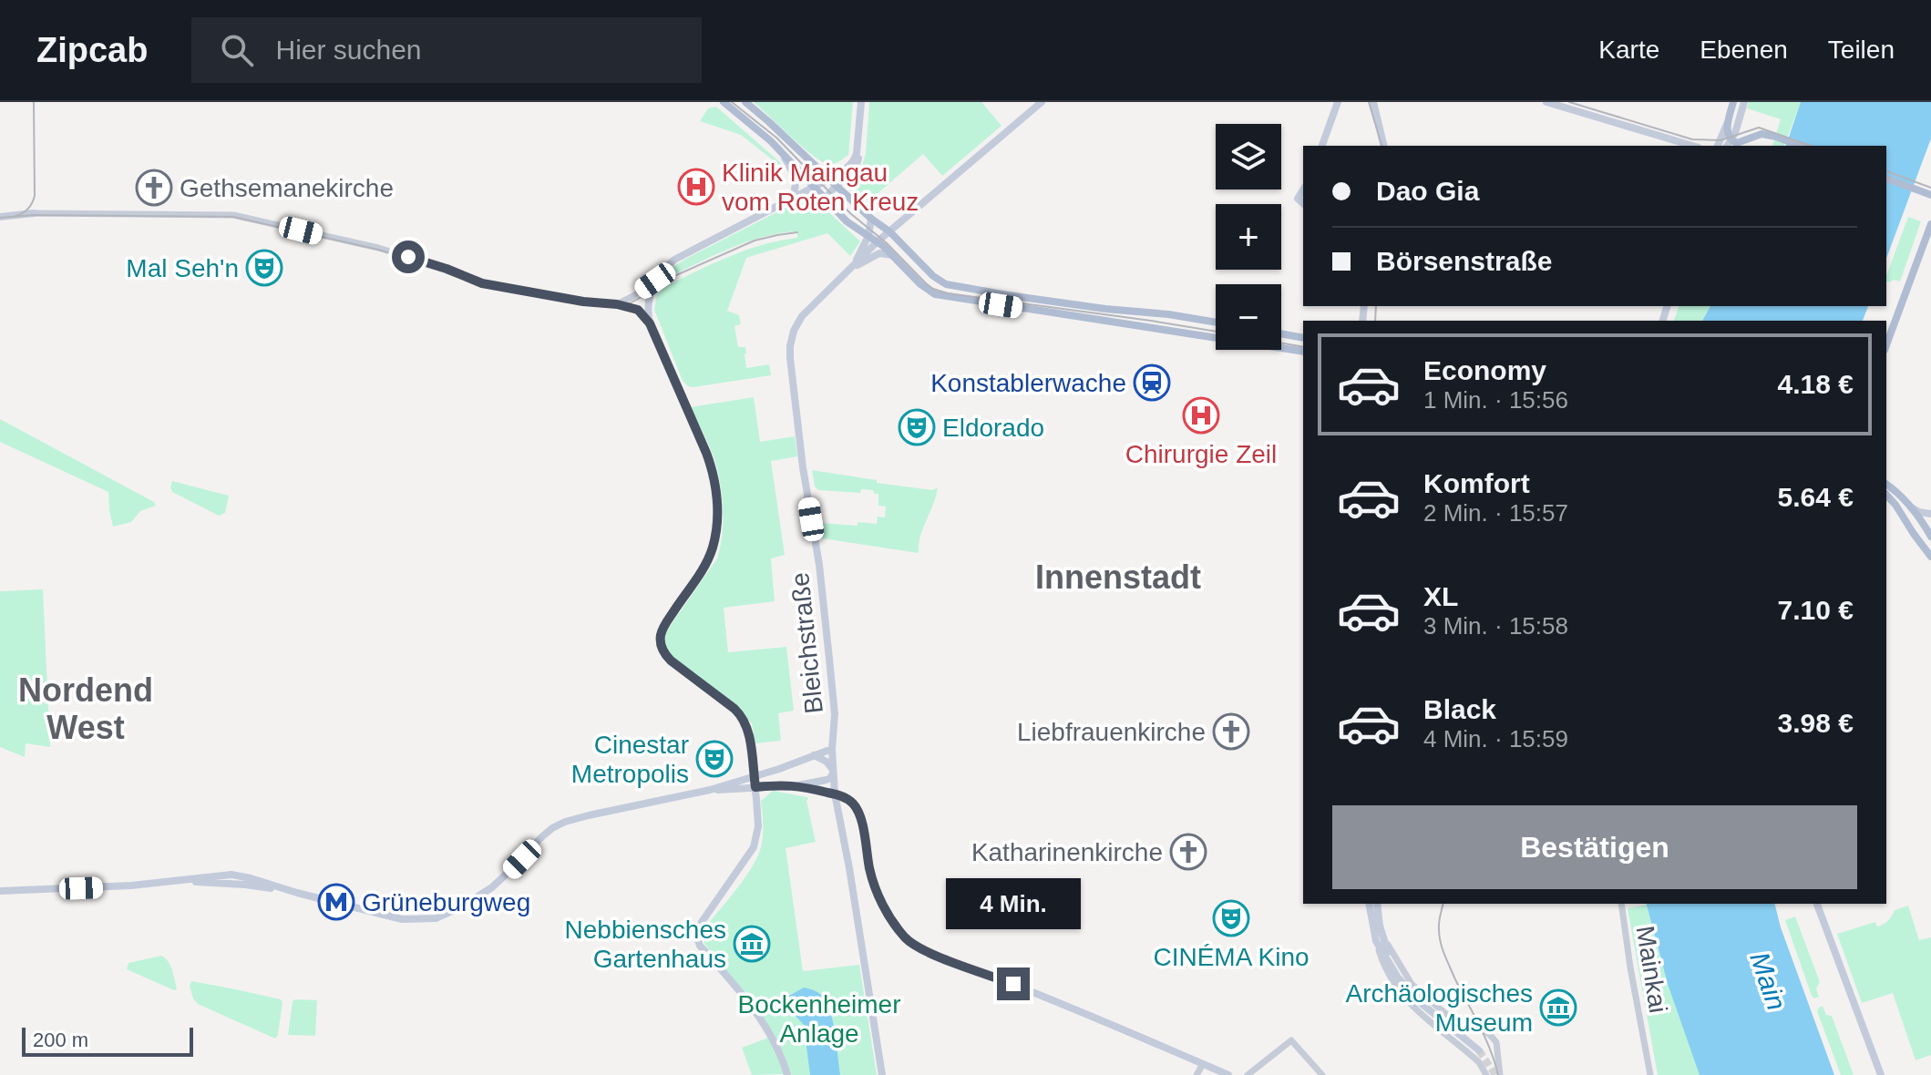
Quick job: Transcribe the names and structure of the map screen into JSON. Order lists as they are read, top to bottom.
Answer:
{
  "streets": {
    "main road": ["Bleichstraße"],
    "street": ["Mainkai"]
  },
  "districts": ["Innenstadt", "Nordend West"],
  "water": ["Main"],
  "parks": ["Bockenheimer Anlage"],
  "places": {
    "hospital": ["Klinik Maingau vom Roten Kreuz", "Chirurgie Zeil"],
    "church": ["Gethsemanekirche", "Liebfrauenkirche", "Katharinenkirche"],
    "theatre": [
      "Mal Seh'n",
      "Eldorado",
      "Cinestar Metropolis",
      "CINÉMA Kino"
    ],
    "station": ["Konstablerwache"],
    "metro station": ["Grüneburgweg"],
    "museum": ["Nebbiensches Gartenhaus", "Archäologisches Museum"]
  },
  "scale_bar": "200 m",
  "page": {
    "header": "Zipcab",
    "search": "Hier suchen",
    "nav": ["Karte", "Ebenen", "Teilen"],
    "map_buttons": ["+", "−"],
    "banner": ["Dao Gia", "Börsenstraße"],
    "list": [
      {
        "name": "Economy",
        "note": "1 Min. · 15:56",
        "value": "4.18 €"
      },
      {
        "name": "Komfort",
        "note": "2 Min. · 15:57",
        "value": "5.64 €"
      },
      {
        "name": "XL",
        "note": "3 Min. · 15:58",
        "value": "7.10 €"
      },
      {
        "name": "Black",
        "note": "4 Min. · 15:59",
        "value": "3.98 €"
      }
    ],
    "buttons": "Bestätigen",
    "bubble": "4 Min.",
    "scale": "200 m"
  }
}
